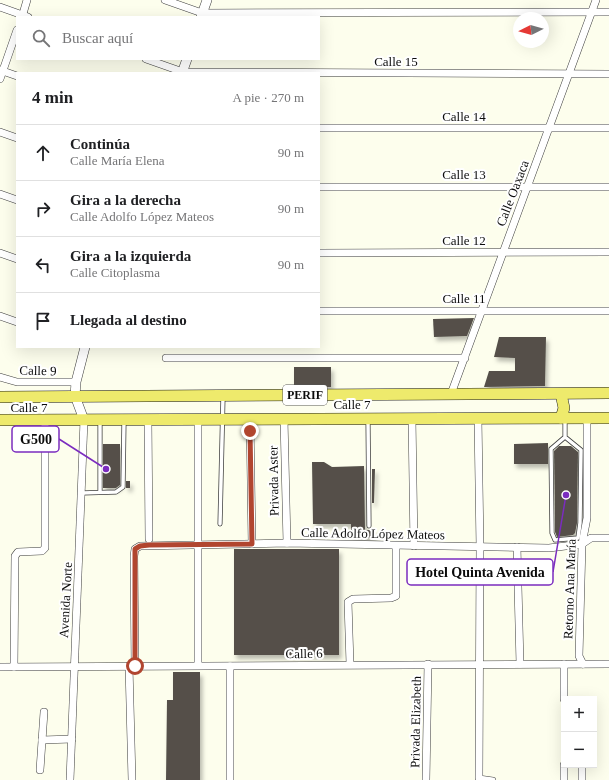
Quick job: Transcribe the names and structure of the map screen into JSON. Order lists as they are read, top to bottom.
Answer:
{
  "streets": {
    "main road": ["PERIF", "Calle 7"],
    "street": [
      "Calle 15",
      "Calle 14",
      "Calle 13",
      "Calle Oaxaca",
      "Calle 12",
      "Calle 11",
      "Calle 9",
      "Privada Aster",
      "Calle Adolfo López Mateos",
      "Retorno Ana María",
      "Avenida Norte",
      "Calle 6",
      "Privada Elizabeth"
    ]
  },
  "crossings": [
    ["Calle 15", "Calle Oaxaca"],
    ["Calle 14", "Calle Oaxaca"],
    ["Calle 13", "Calle Oaxaca"],
    ["Calle Oaxaca", "Calle 12"],
    ["Calle Oaxaca", "Calle 11"],
    ["Calle Oaxaca", "Calle 7"],
    ["Calle 7", "Privada Aster"],
    ["Calle 7", "Retorno Ana María"],
    ["Calle 7", "Avenida Norte"],
    ["Privada Aster", "Calle Adolfo López Mateos"],
    ["Calle Adolfo López Mateos", "Retorno Ana María"],
    ["Calle Adolfo López Mateos", "Calle 6"],
    ["Retorno Ana María", "Calle 6"],
    ["Avenida Norte", "Calle 6"],
    ["Calle 6", "Privada Elizabeth"]
  ],
  "places": ["G500", "Hotel Quinta Avenida"],
  "north": "left",
  "page": {
    "search": "Buscar aquí",
    "heading": ["4 min", "A pie · 270 m"],
    "list": [
      ["Continúa", "Calle María Elena", "90 m"],
      ["Gira a la derecha", "Calle Adolfo López Mateos", "90 m"],
      ["Gira a la izquierda", "Calle Citoplasma", "90 m"],
      "Llegada al destino"
    ],
    "map_buttons": ["+", "−"]
  }
}
